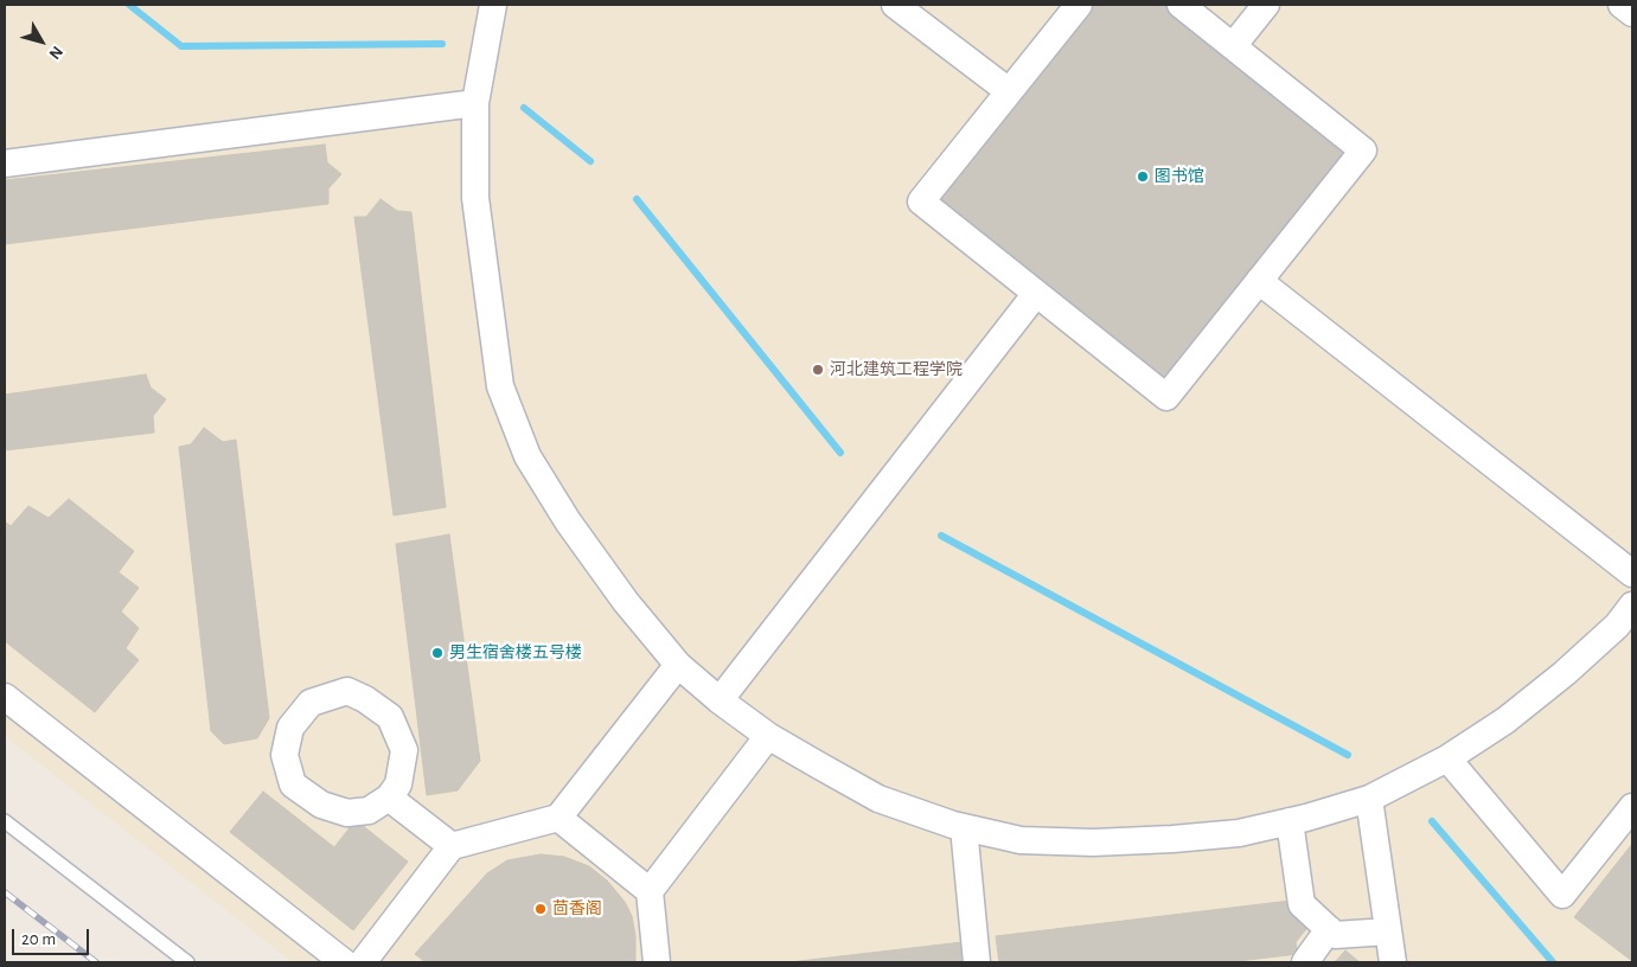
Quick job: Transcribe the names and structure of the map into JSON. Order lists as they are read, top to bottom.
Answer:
{
  "places": [
    "图书馆",
    "河北建筑工程学院",
    "男生宿舍楼五号楼",
    "茴香阁"
  ],
  "scale_bar": "20 m",
  "north": "bottom right"
}
